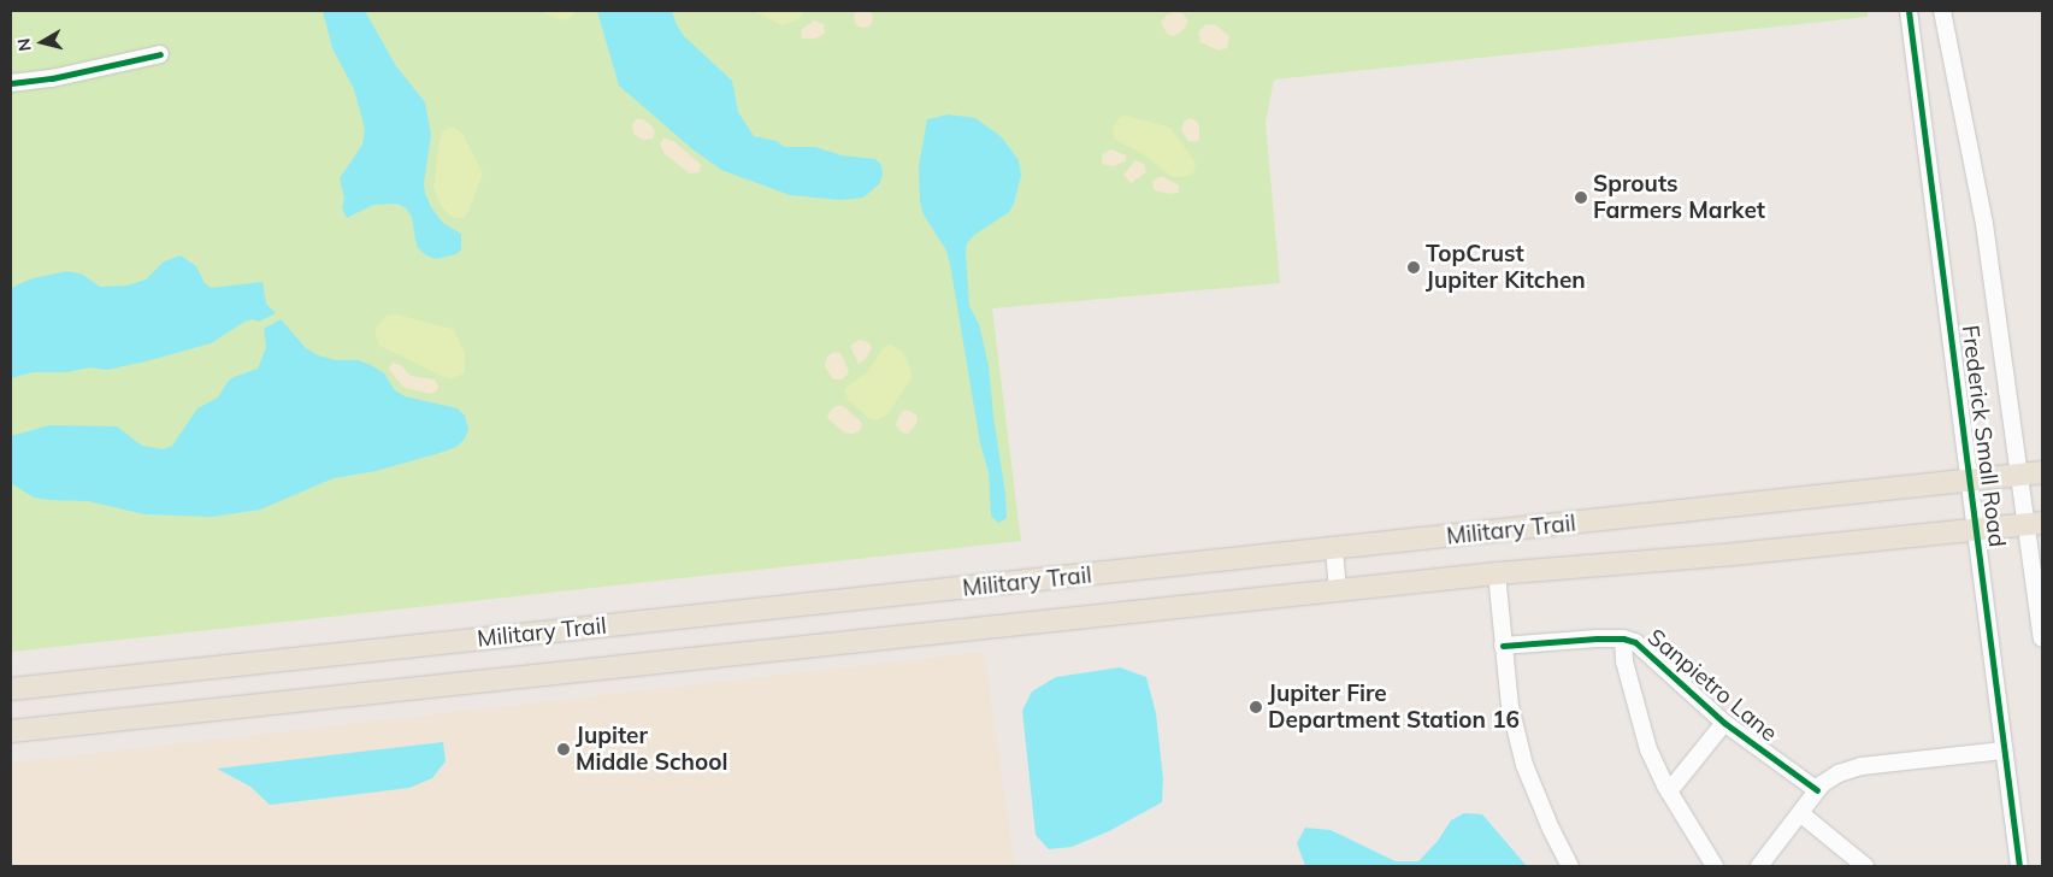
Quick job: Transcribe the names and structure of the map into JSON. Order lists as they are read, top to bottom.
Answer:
{
  "streets": {
    "main road": ["Military Trail"],
    "street": ["Frederick Small Road", "Sanpietro Lane"]
  },
  "crossings": [
    ["Frederick Small Road", "Military Trail"]
  ],
  "places": [
    "Sprouts Farmers Market",
    "TopCrust Jupiter Kitchen",
    "Jupiter Fire Department Station 16",
    "Jupiter Middle School"
  ],
  "north": "left"
}
